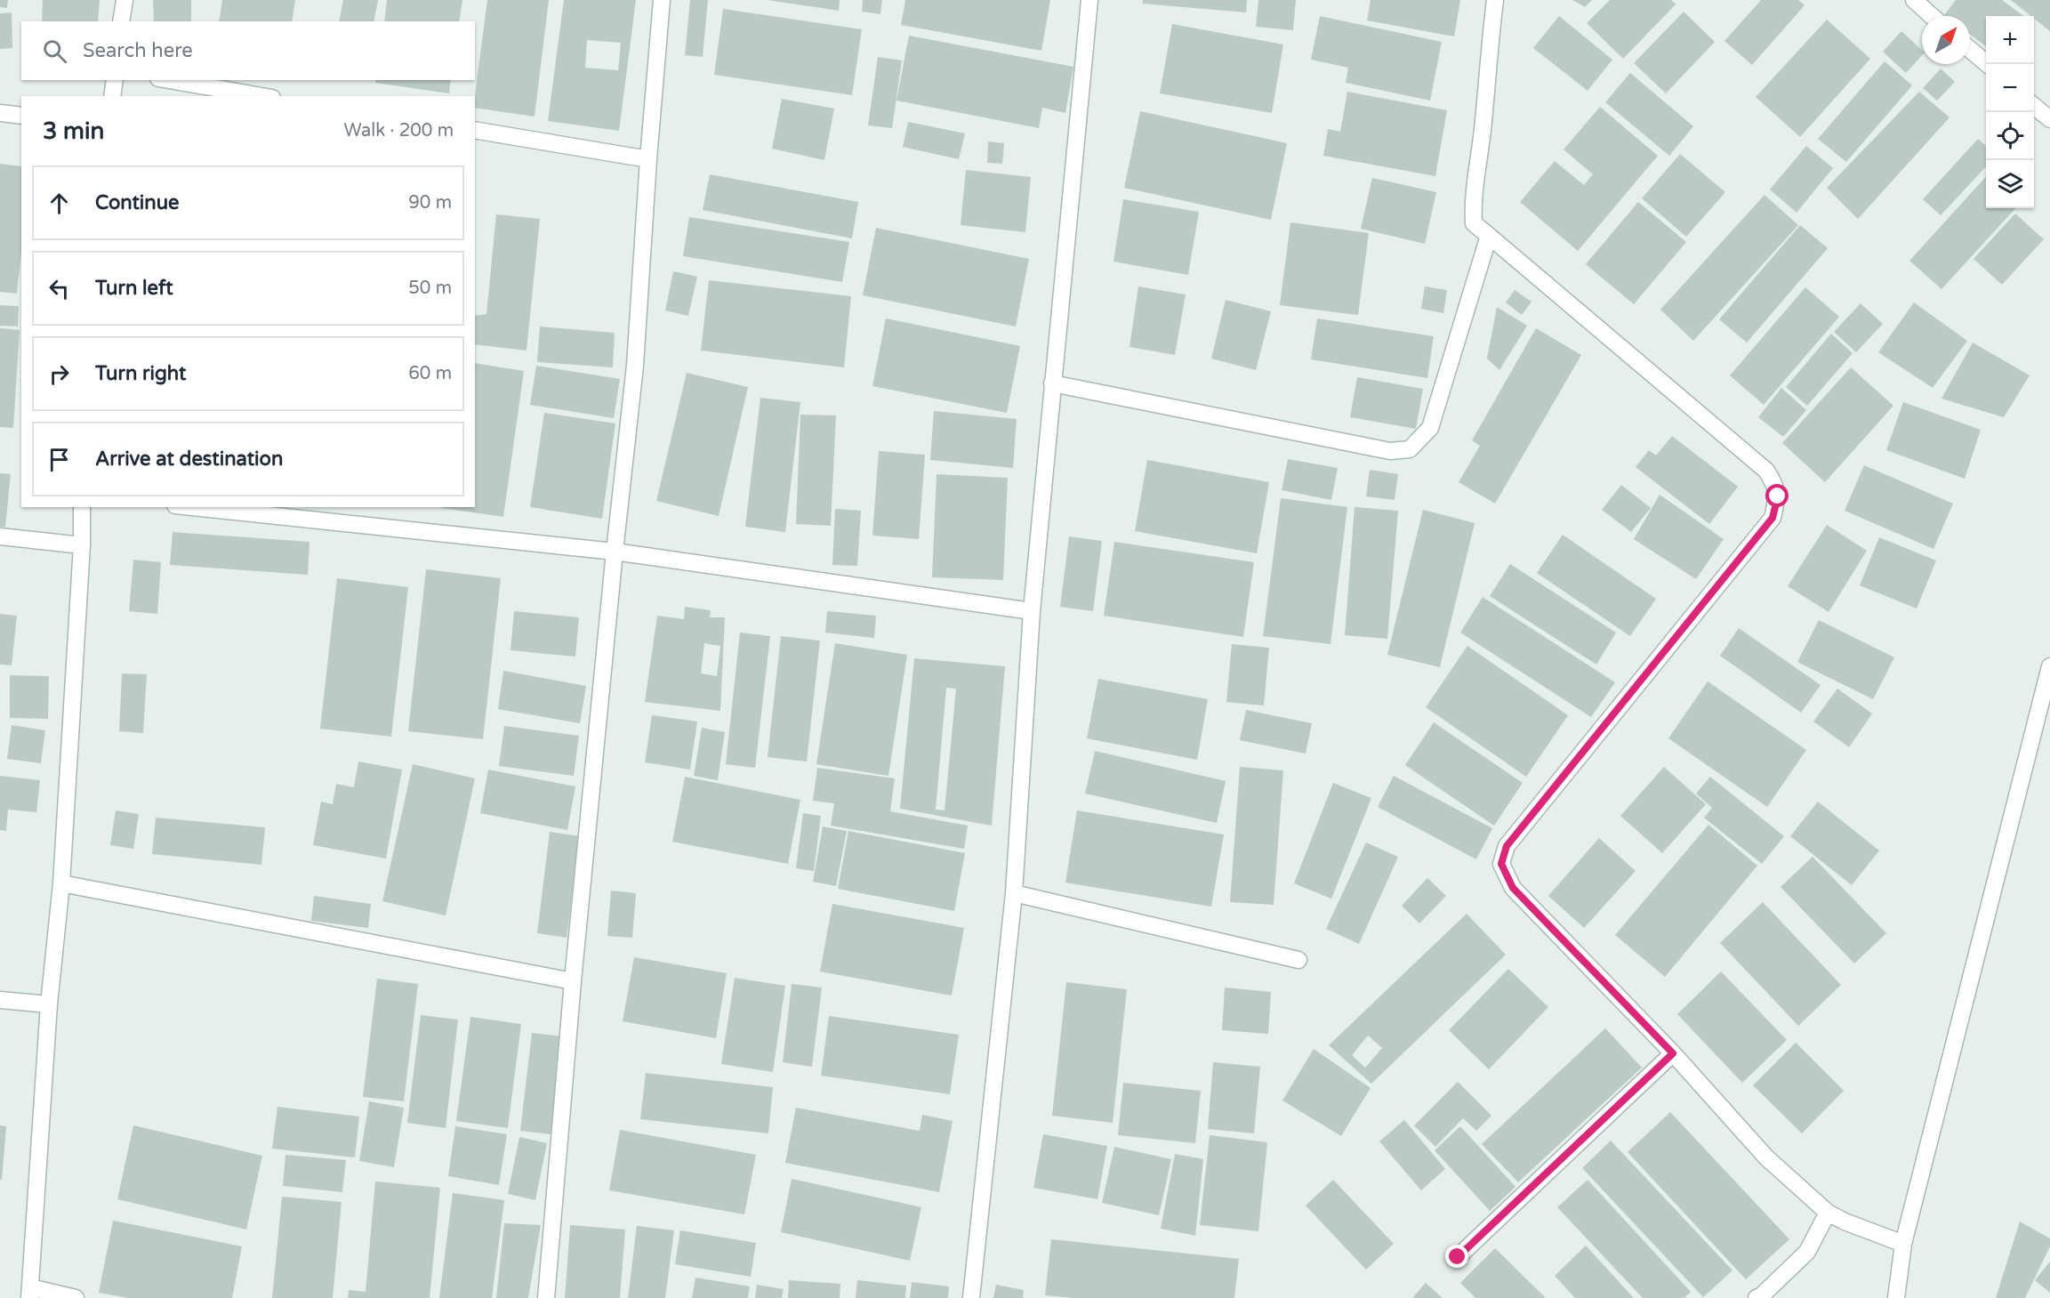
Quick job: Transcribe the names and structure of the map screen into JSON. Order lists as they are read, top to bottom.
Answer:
{
  "north": "top right",
  "page": {
    "map_buttons": ["+", "−"],
    "search": "Search here",
    "heading": ["3 min", "Walk · 200 m"],
    "list": [
      ["Continue", "90 m"],
      ["Turn left", "50 m"],
      ["Turn right", "60 m"],
      "Arrive at destination"
    ]
  }
}
